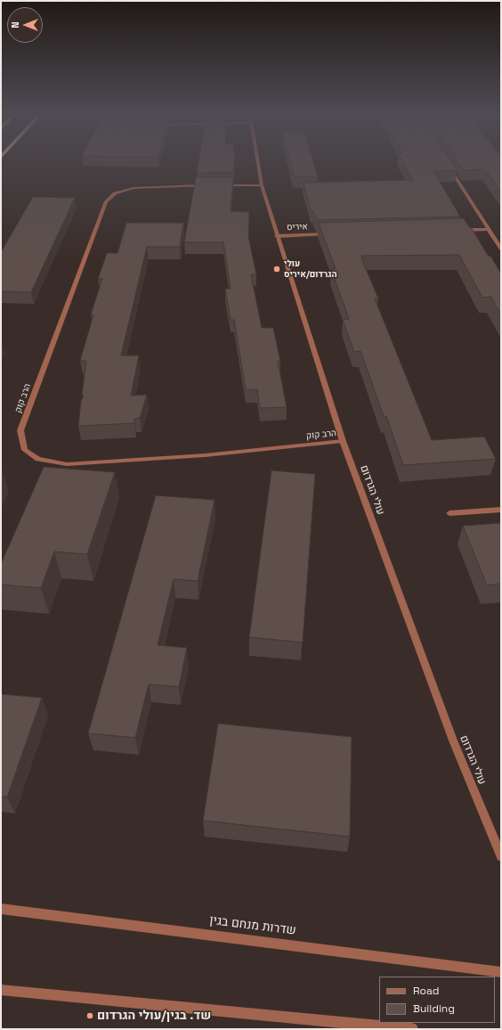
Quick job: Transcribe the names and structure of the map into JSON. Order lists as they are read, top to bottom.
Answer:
{
  "streets": {
    "street": [
      "איריס",
      "הרב קוק",
      "עולי הגרדום",
      "שדרות מנחם בגין"
    ]
  },
  "crossings": [
    ["איריס", "עולי הגרדום"],
    ["הרב קוק", "עולי הגרדום"]
  ],
  "places": ["עולי הגרדום/איריס", "שד. בגין/עולי הגרדום"],
  "legend": ["Road", "Building"],
  "north": "left"
}
